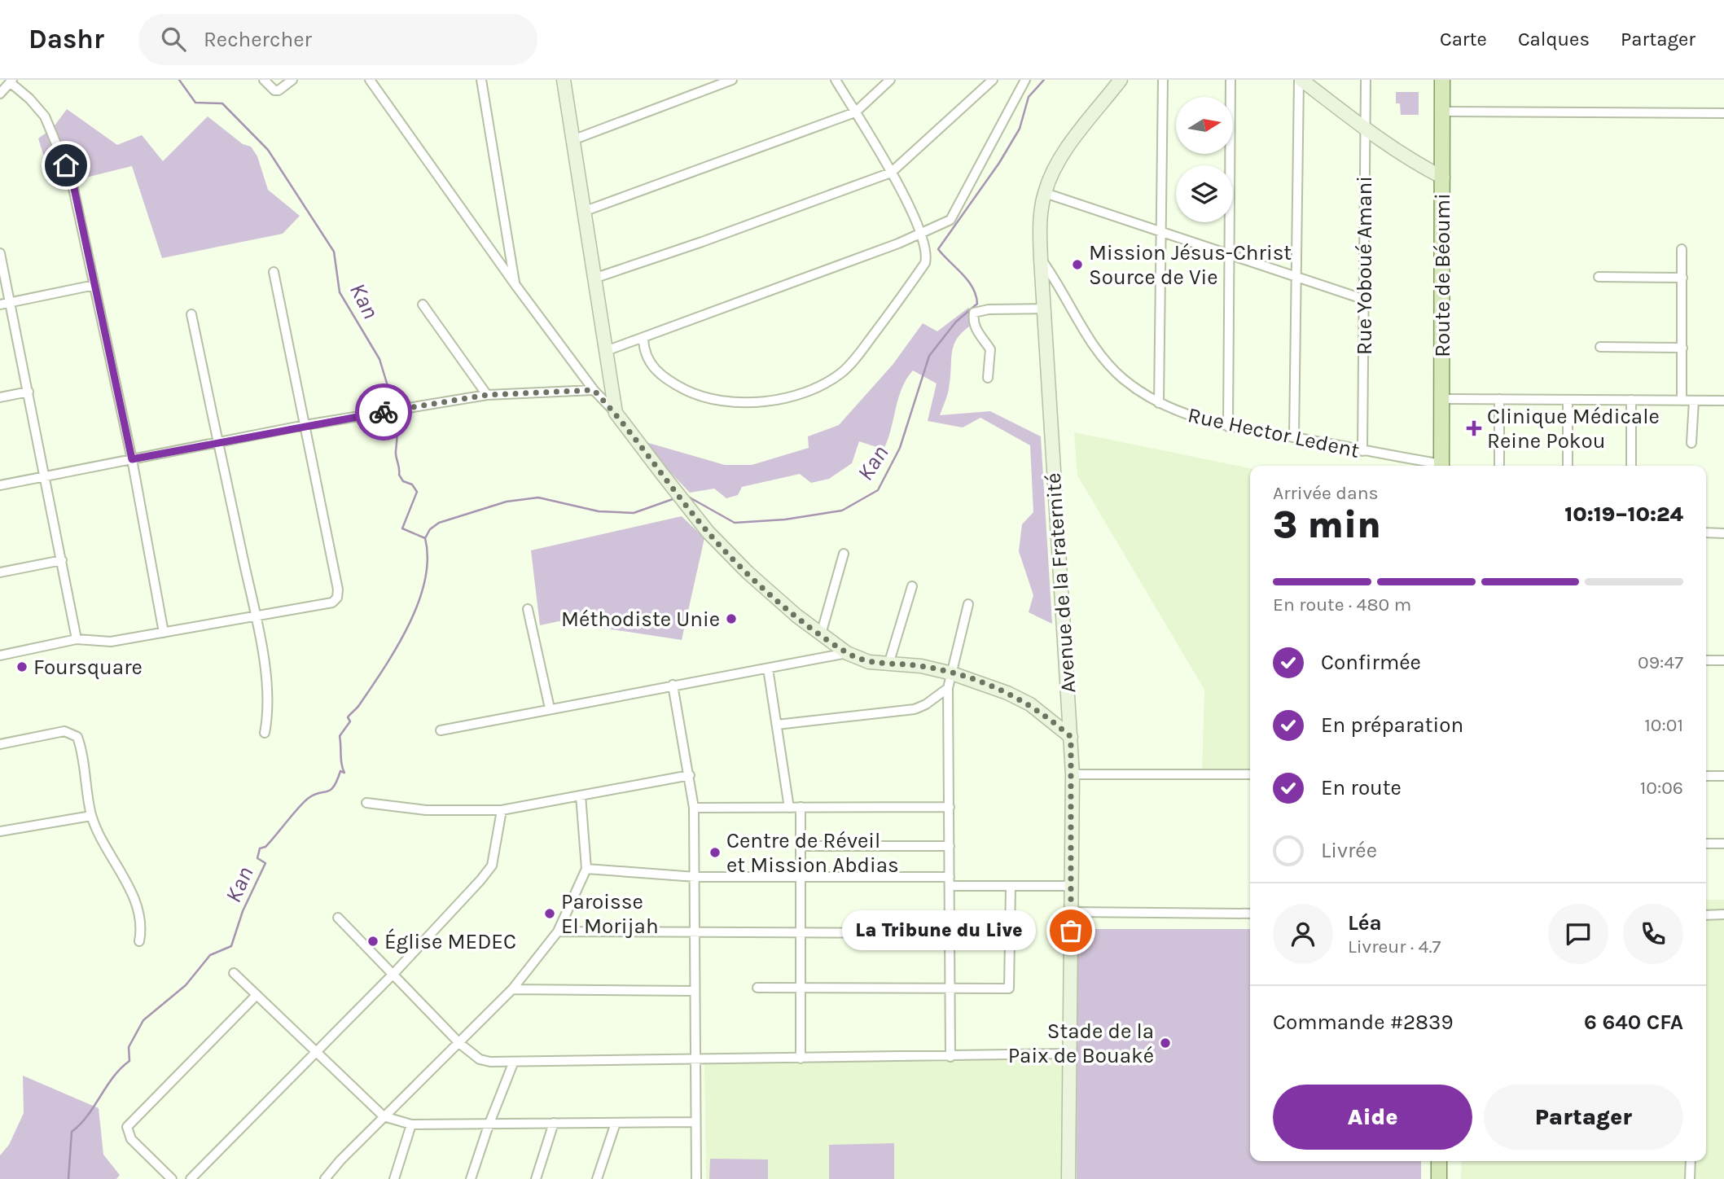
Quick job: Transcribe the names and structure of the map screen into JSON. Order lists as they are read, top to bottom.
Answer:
{
  "streets": {
    "main road": ["Route de Béoumi"],
    "street": ["Rue Yoboué Amani", "Rue Hector Ledent", "Avenue de la Fraternité"]
  },
  "crossings": [
    ["Rue Yoboué Amani", "Rue Hector Ledent"],
    ["Rue Hector Ledent", "Avenue de la Fraternité"]
  ],
  "water": ["Kan"],
  "places": {
    "other": [
      "Mission Jésus-Christ Source de Vie",
      "Méthodiste Unie",
      "Foursquare",
      "Centre de Réveil et Mission Abdias",
      "Paroisse El Morijah",
      "La Tribune du Live",
      "Église MEDEC",
      "Stade de la Paix de Bouaké"
    ],
    "health": ["Clinique Médicale Reine Pokou"]
  },
  "north": "right",
  "page": {
    "header": "Dashr",
    "search": "Rechercher",
    "nav": ["Carte", "Calques", "Partager"],
    "heading": ["3 min", "Arrivée dans", "10:19–10:24"],
    "panel": [
      "Léa",
      "Livreur · 4.7",
      "Commande #2839",
      "6 640 CFA"
    ],
    "bar": "En route · 480 m",
    "list": [
      ["Confirmée", "09:47"],
      ["En préparation", "10:01"],
      ["En route", "10:06"],
      "Livrée"
    ],
    "bubble": "La Tribune du Live",
    "buttons": ["Aide", "Partager"]
  }
}
